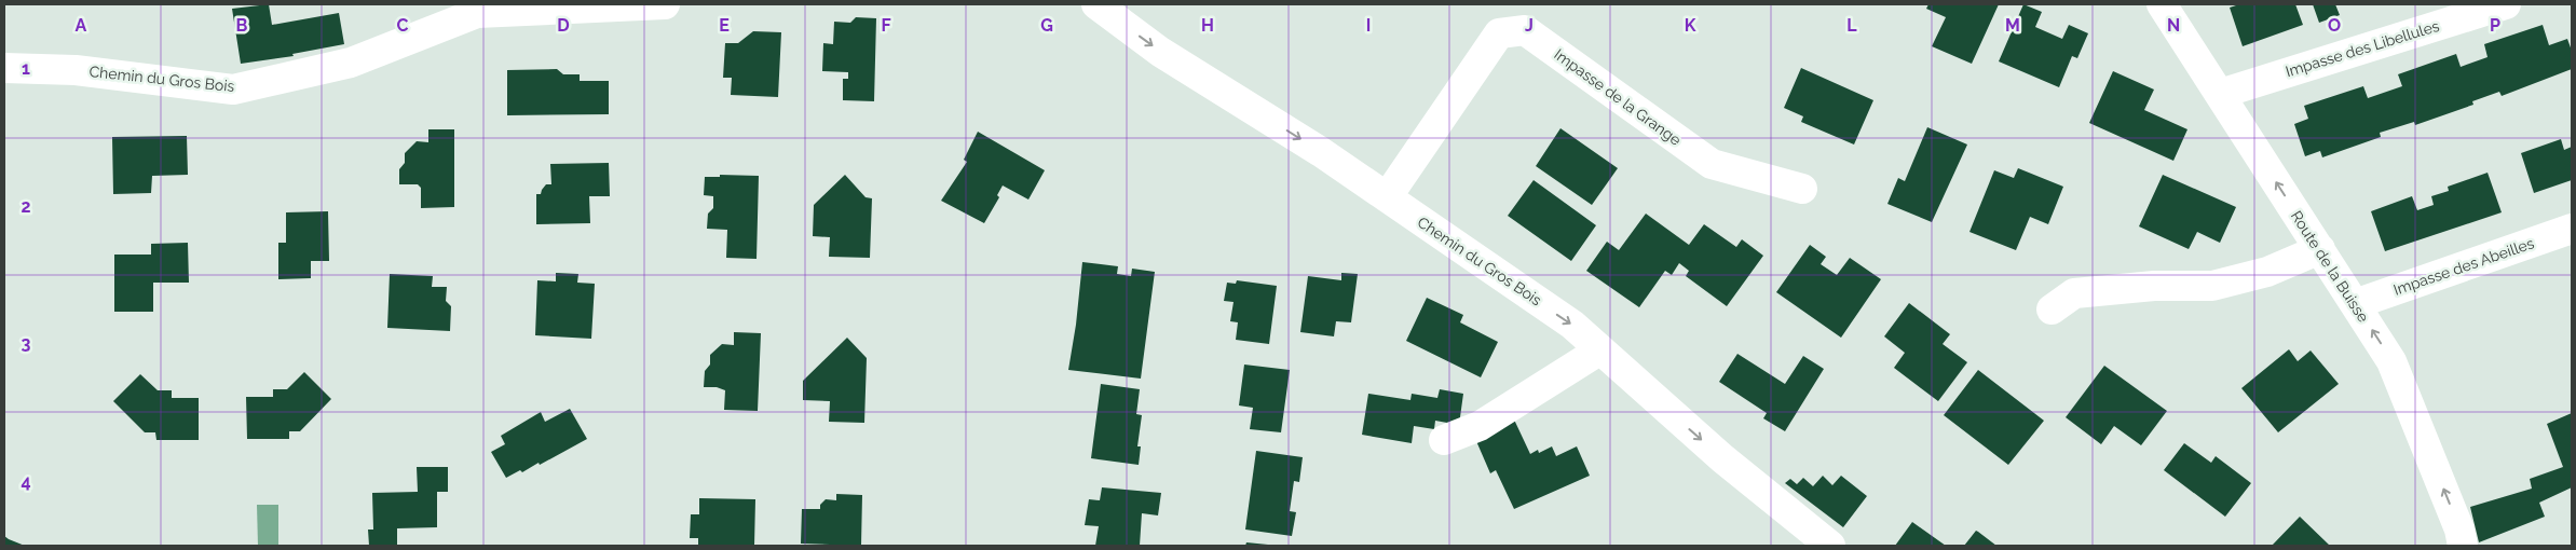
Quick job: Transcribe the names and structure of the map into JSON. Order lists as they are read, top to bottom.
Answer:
{
  "streets": {
    "street": [
      "Impasse des Libellules",
      "Chemin du Gros Bois",
      "Impasse de la Grange",
      "Route de la Buisse",
      "Impasse des Abeilles"
    ]
  },
  "crossings": [
    ["Impasse des Libellules", "Route de la Buisse"],
    ["Chemin du Gros Bois", "Impasse de la Grange"],
    ["Route de la Buisse", "Impasse des Abeilles"]
  ],
  "one_way": ["Chemin du Gros Bois", "Route de la Buisse"],
  "grid": {
    "columns": [
      "A",
      "B",
      "C",
      "D",
      "E",
      "F",
      "G",
      "H",
      "I",
      "J",
      "K",
      "L",
      "M",
      "N",
      "O",
      "P"
    ],
    "rows": [
      "1",
      "2",
      "3",
      "4"
    ]
  }
}
